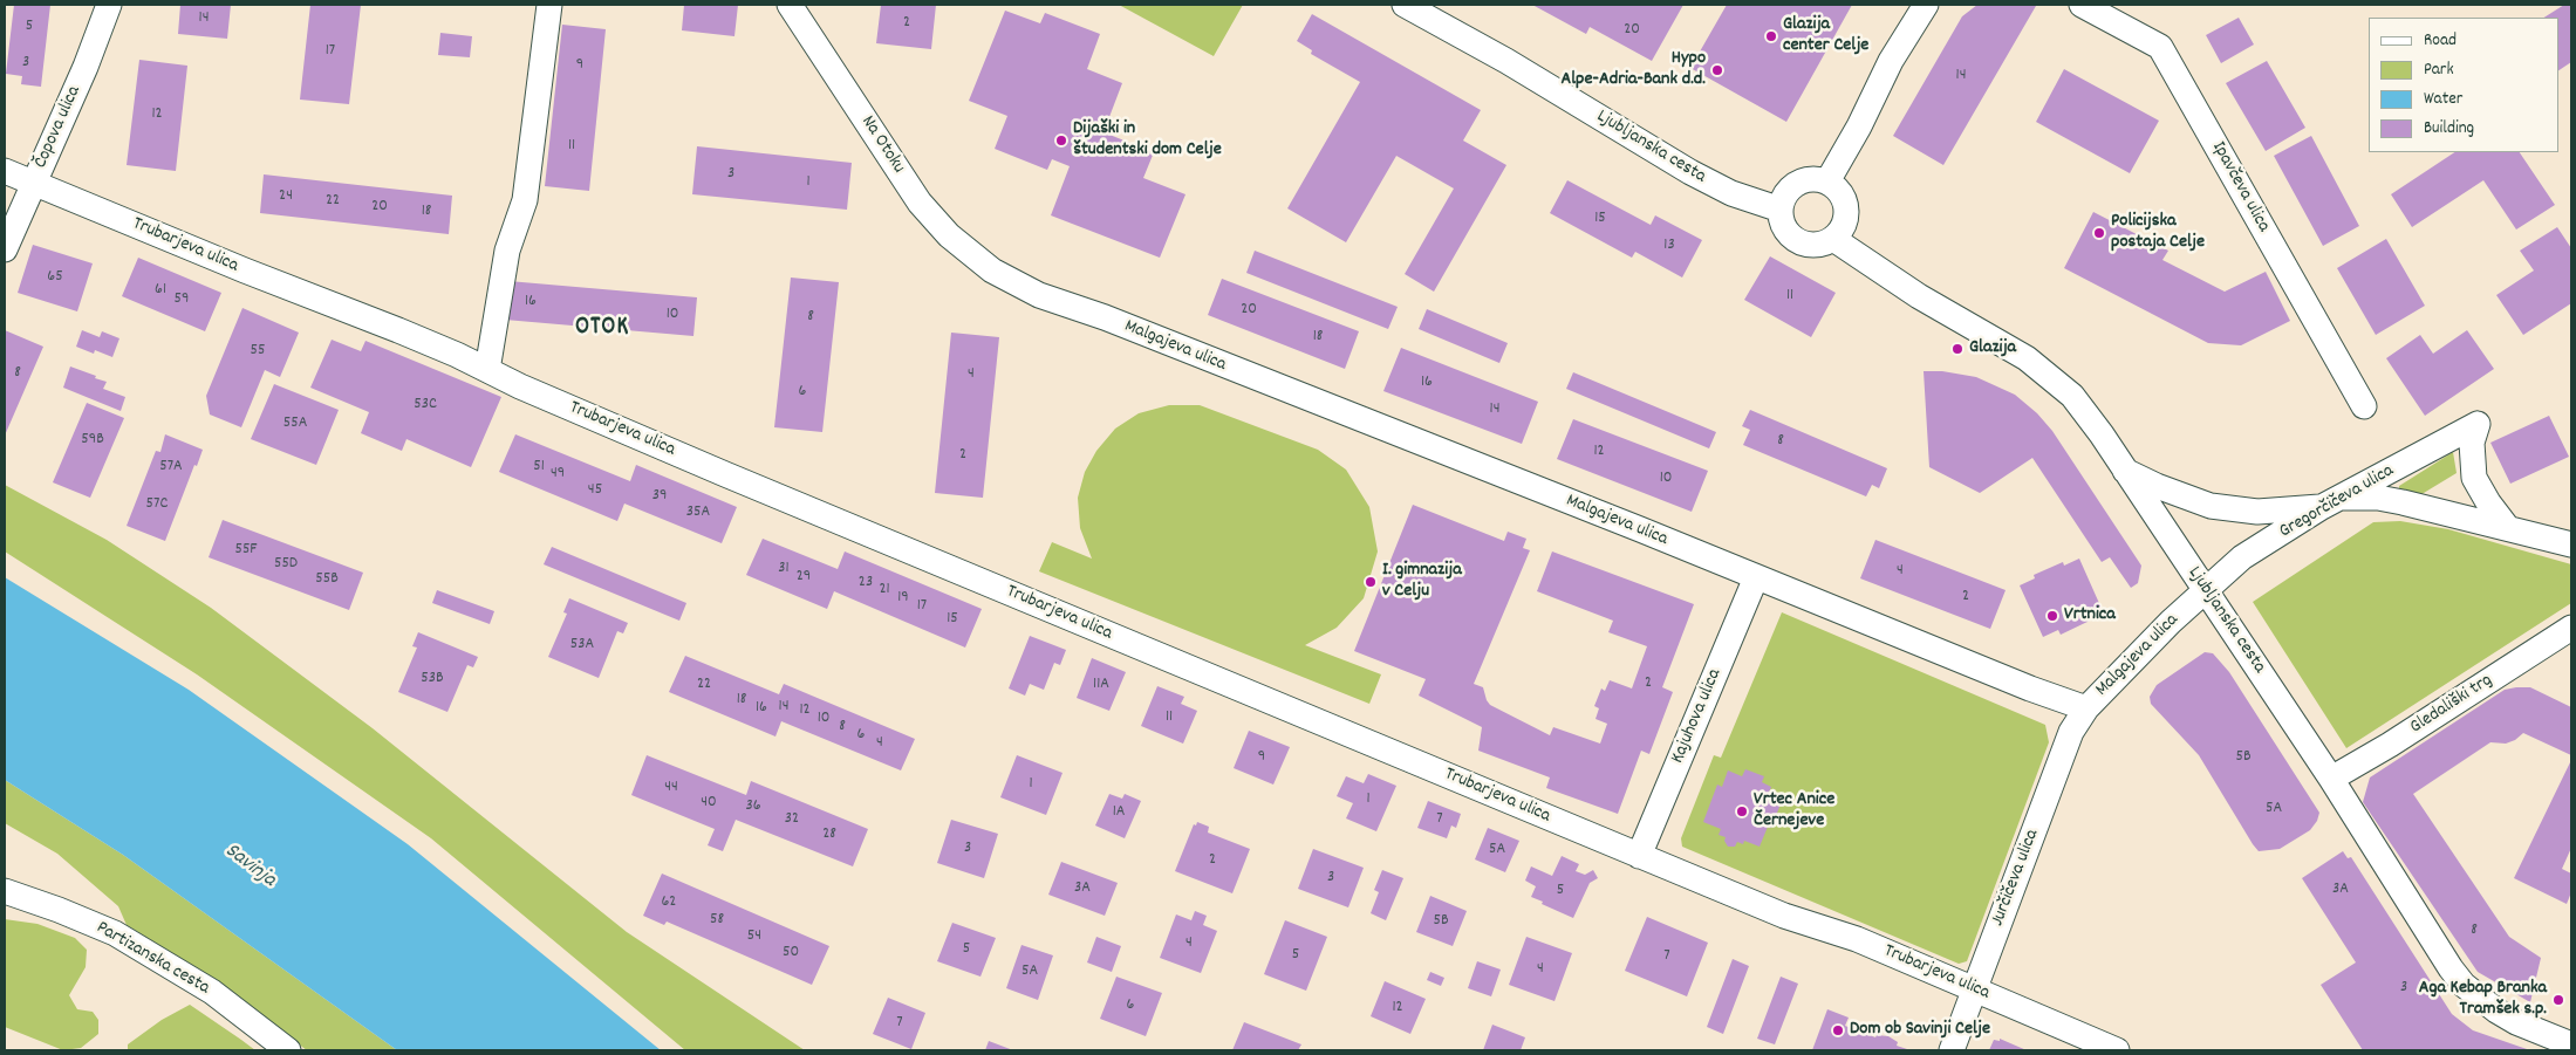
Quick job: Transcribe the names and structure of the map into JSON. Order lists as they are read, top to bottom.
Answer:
{
  "streets": {
    "street": [
      "Čopova ulica",
      "Na Otoku",
      "Ljubljanska cesta",
      "Ipavčeva ulica",
      "Trubarjeva ulica",
      "Malgajeva ulica",
      "Gregorčičeva ulica",
      "Gledališki trg",
      "Kajuhova ulica",
      "Jurčičeva ulica",
      "Partizanska cesta"
    ]
  },
  "crossings": [
    ["Čopova ulica", "Trubarjeva ulica"],
    ["Na Otoku", "Malgajeva ulica"],
    ["Ljubljanska cesta", "Malgajeva ulica"],
    ["Ljubljanska cesta", "Gregorčičeva ulica"],
    ["Ljubljanska cesta", "Gledališki trg"],
    ["Trubarjeva ulica", "Kajuhova ulica"],
    ["Trubarjeva ulica", "Jurčičeva ulica"],
    ["Malgajeva ulica", "Gregorčičeva ulica"],
    ["Malgajeva ulica", "Kajuhova ulica"],
    ["Malgajeva ulica", "Jurčičeva ulica"]
  ],
  "districts": ["OTOK"],
  "water": ["Savinja"],
  "places": [
    "Glazija center Celje",
    "Hypo Alpe-Adria-Bank d.d.",
    "Dijaški in študentski dom Celje",
    "Policijska postaja Celje",
    "Glazija",
    "I. gimnazija v Celju",
    "Vrtnica",
    "Vrtec Anice Černejeve",
    "Aga Kebap Branka Tramšek s.p.",
    "Dom ob Savinji Celje"
  ],
  "house_numbers": [
    "14",
    "2",
    "5",
    "20",
    "17",
    "3",
    "9",
    "14",
    "12",
    "11",
    "3",
    "1",
    "24",
    "22",
    "20",
    "18",
    "15",
    "13",
    "65",
    "61",
    "11",
    "59",
    "16",
    "20",
    "10",
    "8",
    "18",
    "55",
    "8",
    "4",
    "16",
    "6",
    "53C",
    "14",
    "55A",
    "59B",
    "8",
    "12",
    "2",
    "57A",
    "51",
    "49",
    "10",
    "45",
    "39",
    "57C",
    "35A",
    "55F",
    "55D",
    "31",
    "4",
    "29",
    "55B",
    "23",
    "21",
    "2",
    "19",
    "17",
    "15",
    "53A",
    "53B",
    "2",
    "22",
    "11A",
    "18",
    "14",
    "16",
    "12",
    "11",
    "10",
    "8",
    "6",
    "4",
    "9",
    "5B",
    "1",
    "44",
    "1",
    "40",
    "36",
    "5A",
    "1A",
    "32",
    "7",
    "28",
    "3",
    "5A",
    "2",
    "3",
    "3A",
    "3A",
    "5",
    "62",
    "58",
    "5B",
    "8",
    "54",
    "4",
    "5",
    "50",
    "5",
    "7",
    "4",
    "5A",
    "3",
    "6",
    "12",
    "7"
  ],
  "legend": [
    "Road",
    "Park",
    "Water",
    "Building"
  ]
}
